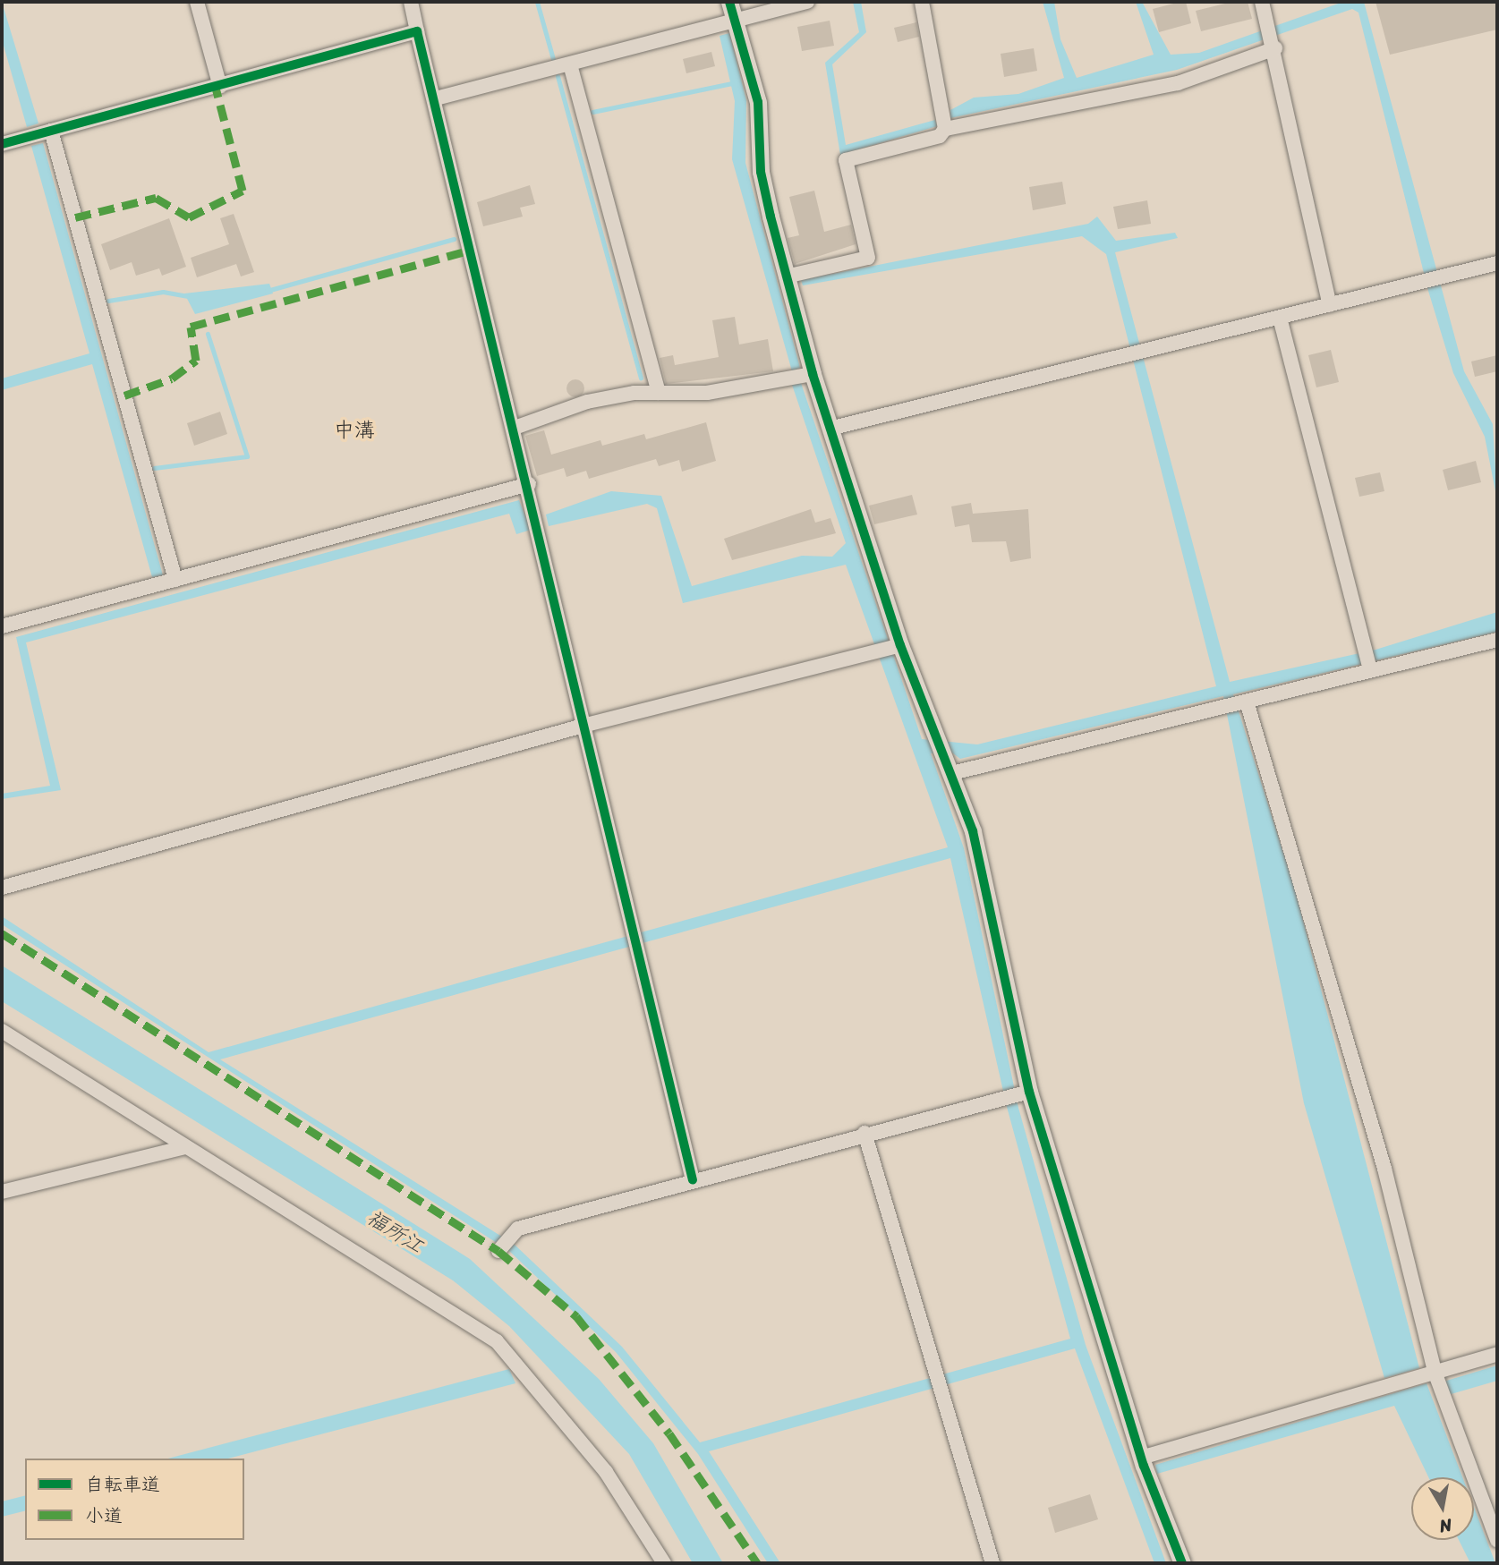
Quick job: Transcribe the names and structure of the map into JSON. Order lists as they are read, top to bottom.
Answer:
{
  "districts": ["中溝"],
  "water": ["福所江"],
  "legend": ["自転車道", "小道"],
  "north": "bottom"
}
